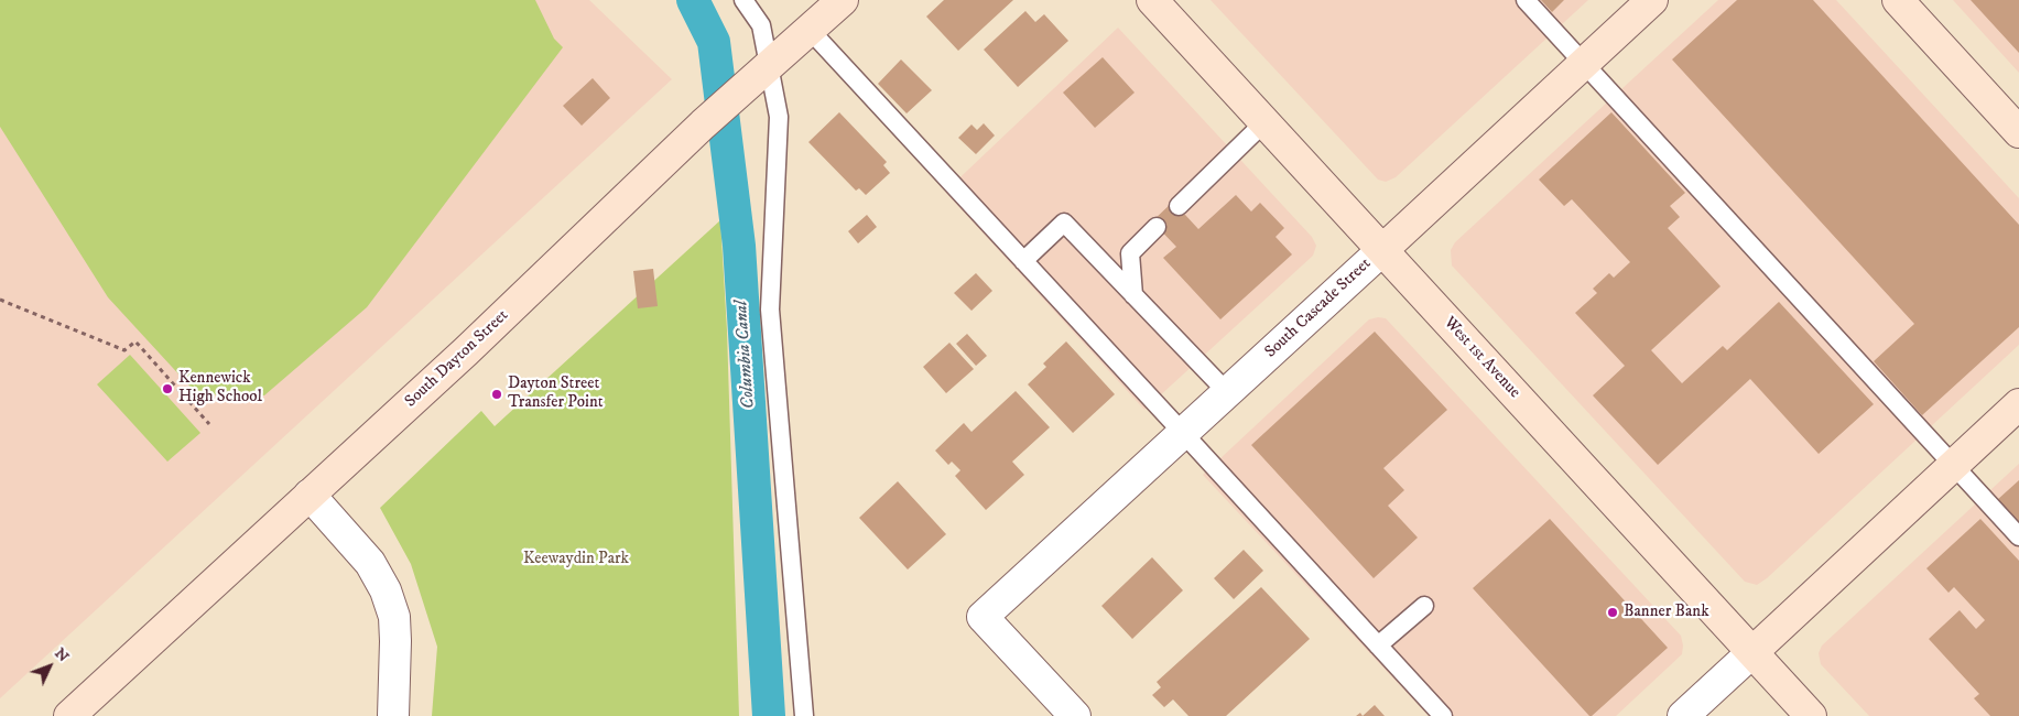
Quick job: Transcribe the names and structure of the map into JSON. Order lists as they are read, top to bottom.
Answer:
{
  "streets": {
    "street": ["South Cascade Street", "West 1st Avenue", "South Dayton Street"]
  },
  "crossings": [
    ["South Cascade Street", "West 1st Avenue"]
  ],
  "water": ["Columbia Canal"],
  "parks": ["Keewaydin Park"],
  "places": ["Kennewick High School", "Dayton Street Transfer Point", "Banner Bank"],
  "north": "top right"
}
